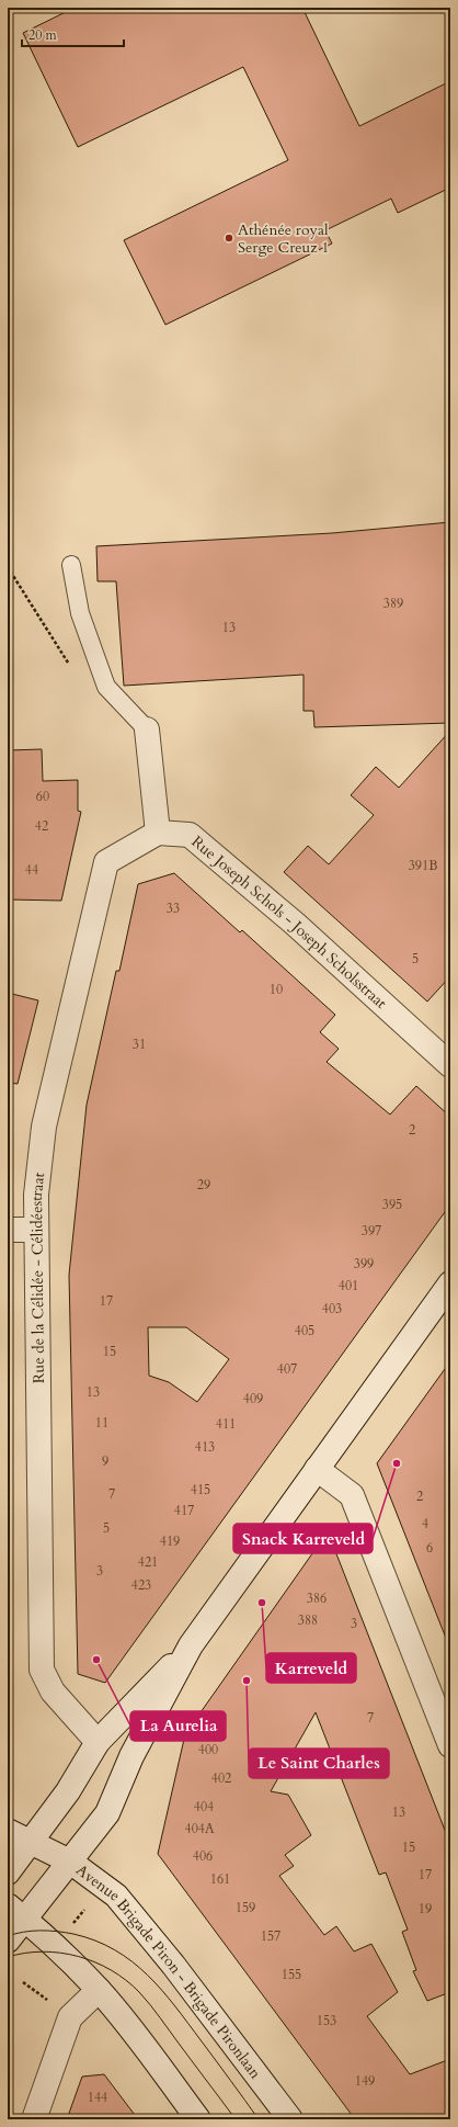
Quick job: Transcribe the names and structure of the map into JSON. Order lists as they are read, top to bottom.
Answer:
{
  "streets": {
    "street": ["Rue Joseph Schols - Joseph Scholsstraat", "Rue de la Célidée - Célidéestraat", "Avenue Brigade Piron - Brigade Pironlaan"]
  },
  "crossings": [
    ["Rue Joseph Schols - Joseph Scholsstraat", "Rue de la Célidée - Célidéestraat"]
  ],
  "places": [
    "Athénée royal Serge Creuz 1",
    "Snack Karreveld",
    "Karreveld",
    "La Aurelia",
    "Le Saint Charles"
  ],
  "house_numbers": [
    "389",
    "13",
    "60",
    "42",
    "391B",
    "44",
    "33",
    "5",
    "10",
    "31",
    "2",
    "29",
    "395",
    "397",
    "399",
    "401",
    "17",
    "403",
    "405",
    "15",
    "407",
    "13",
    "409",
    "11",
    "411",
    "413",
    "9",
    "415",
    "7",
    "2",
    "417",
    "4",
    "5",
    "419",
    "6",
    "421",
    "3",
    "423",
    "386",
    "388",
    "3",
    "7",
    "400",
    "402",
    "404",
    "13",
    "404A",
    "15",
    "406",
    "17",
    "161",
    "159",
    "19",
    "157",
    "155",
    "153",
    "149",
    "144"
  ],
  "scale_bar": "20 m"
}
